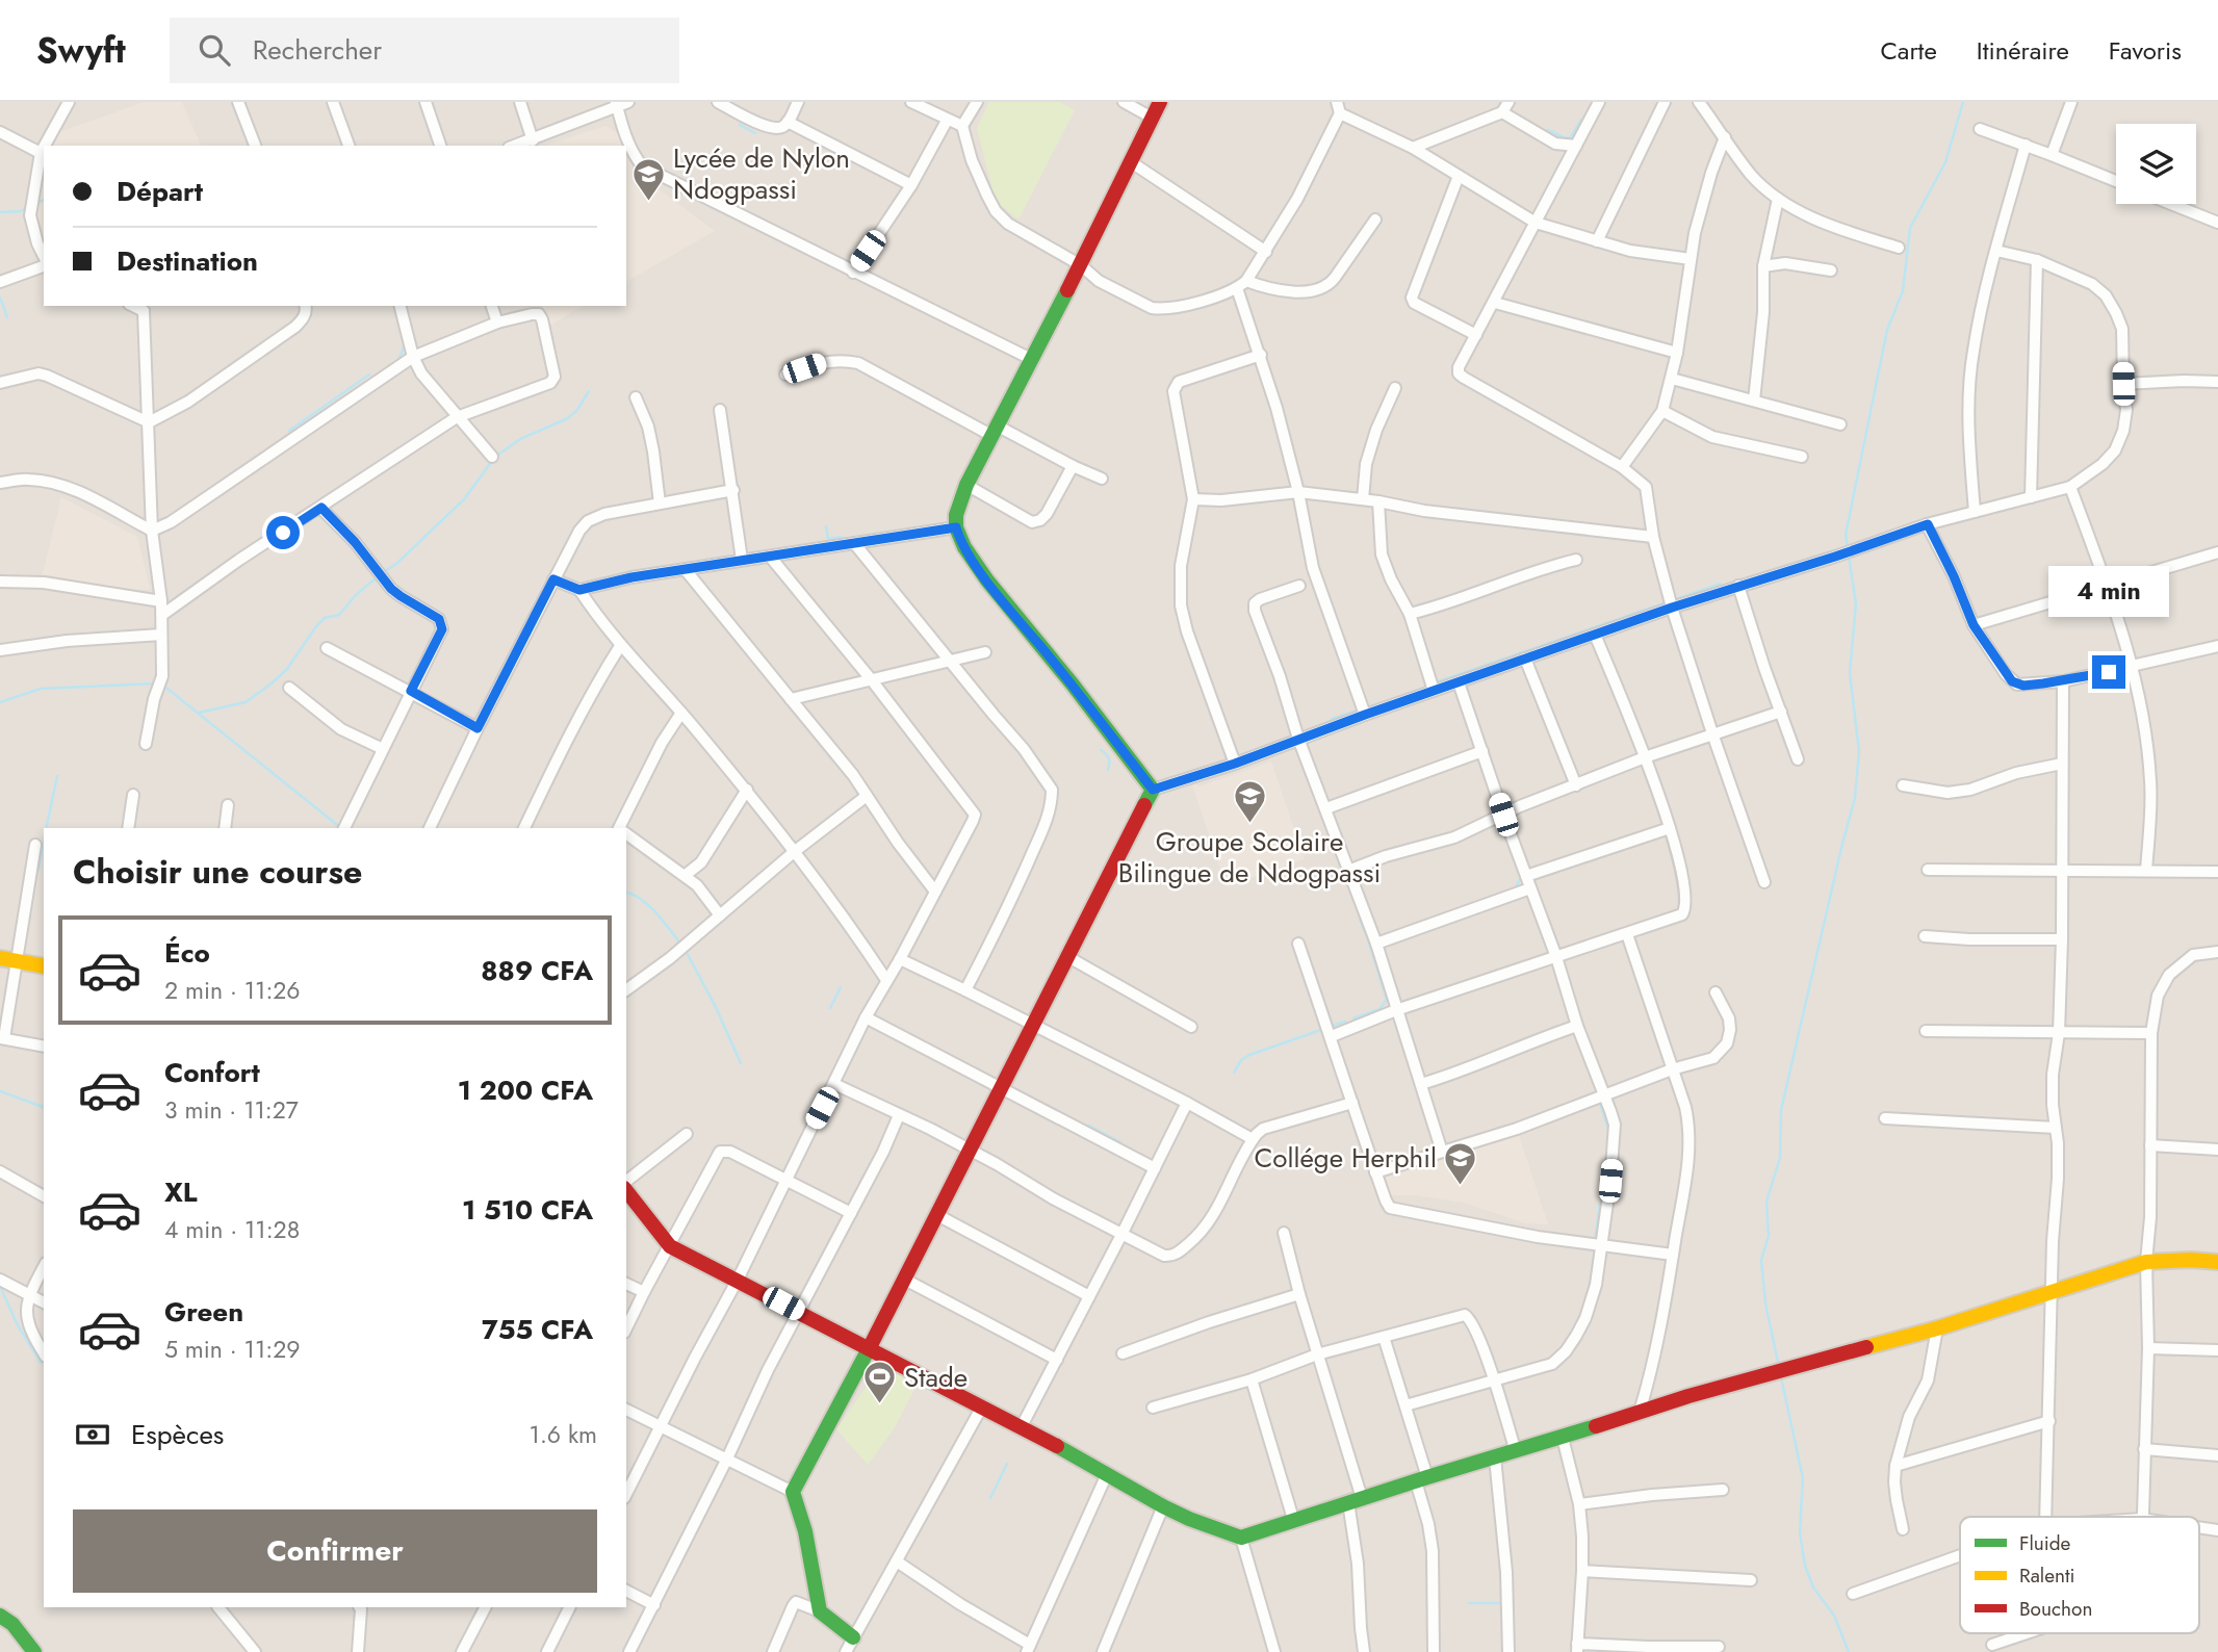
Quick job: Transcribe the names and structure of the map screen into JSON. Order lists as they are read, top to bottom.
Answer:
{
  "places": {
    "school or university": ["Lycée de Nylon Ndogpassi", "Groupe Scolaire Bilingue de Ndogpassi", "Collége Herphil"],
    "sports": ["Stade"]
  },
  "legend": ["Fluide", "Ralenti", "Bouchon"],
  "page": {
    "header": "Swyft",
    "search": "Rechercher",
    "nav": ["Carte", "Itinéraire", "Favoris"],
    "banner": ["Départ", "Destination"],
    "bubble": "4 min",
    "heading": "Choisir une course",
    "list": [
      {
        "name": "Éco",
        "note": "2 min · 11:26",
        "value": "889 CFA"
      },
      {
        "name": "Confort",
        "note": "3 min · 11:27",
        "value": "1 200 CFA"
      },
      {
        "name": "XL",
        "note": "4 min · 11:28",
        "value": "1 510 CFA"
      },
      {
        "name": "Green",
        "note": "5 min · 11:29",
        "value": "755 CFA"
      }
    ],
    "pay": ["Espèces", "1.6 km"],
    "buttons": "Confirmer"
  }
}
